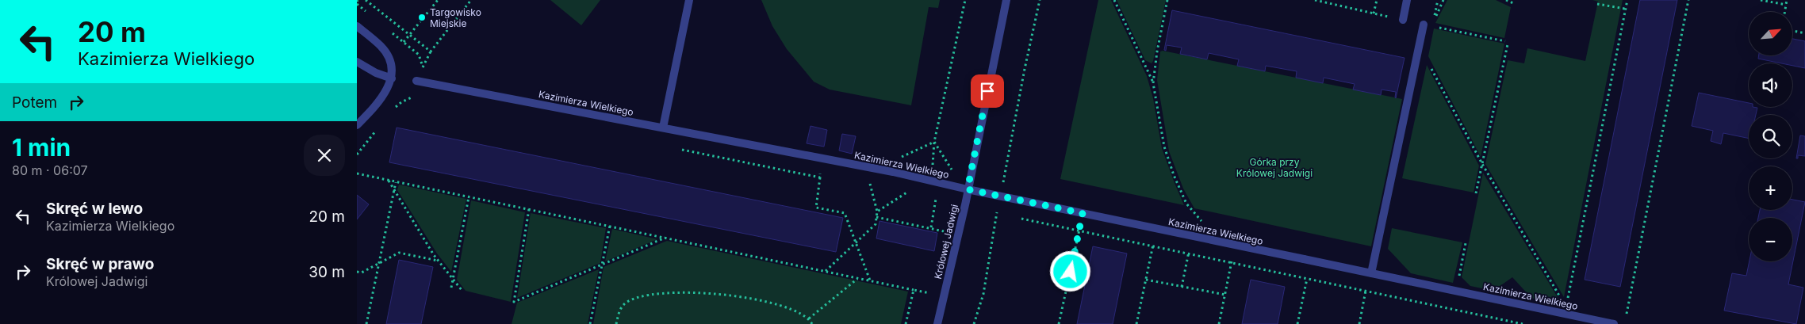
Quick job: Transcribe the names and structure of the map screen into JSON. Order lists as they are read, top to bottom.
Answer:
{
  "streets": {
    "street": ["Kazimierza Wielkiego", "Królowej Jadwigi"]
  },
  "crossings": [
    ["Kazimierza Wielkiego", "Królowej Jadwigi"]
  ],
  "parks": ["Górka przy Królowej Jadwigi"],
  "places": ["Targowisko Miejskie"],
  "north": "top right",
  "page": {
    "turn": ["20 m", "Kazimierza Wielkiego"],
    "map_buttons": ["+", "−"],
    "then": "Potem",
    "heading": ["1 min", "80 m · 06:07"],
    "list": [
      {
        "name": "Skręć w lewo",
        "note": "Kazimierza Wielkiego",
        "value": "20 m"
      },
      {
        "name": "Skręć w prawo",
        "note": "Królowej Jadwigi",
        "value": "30 m"
      }
    ]
  }
}
